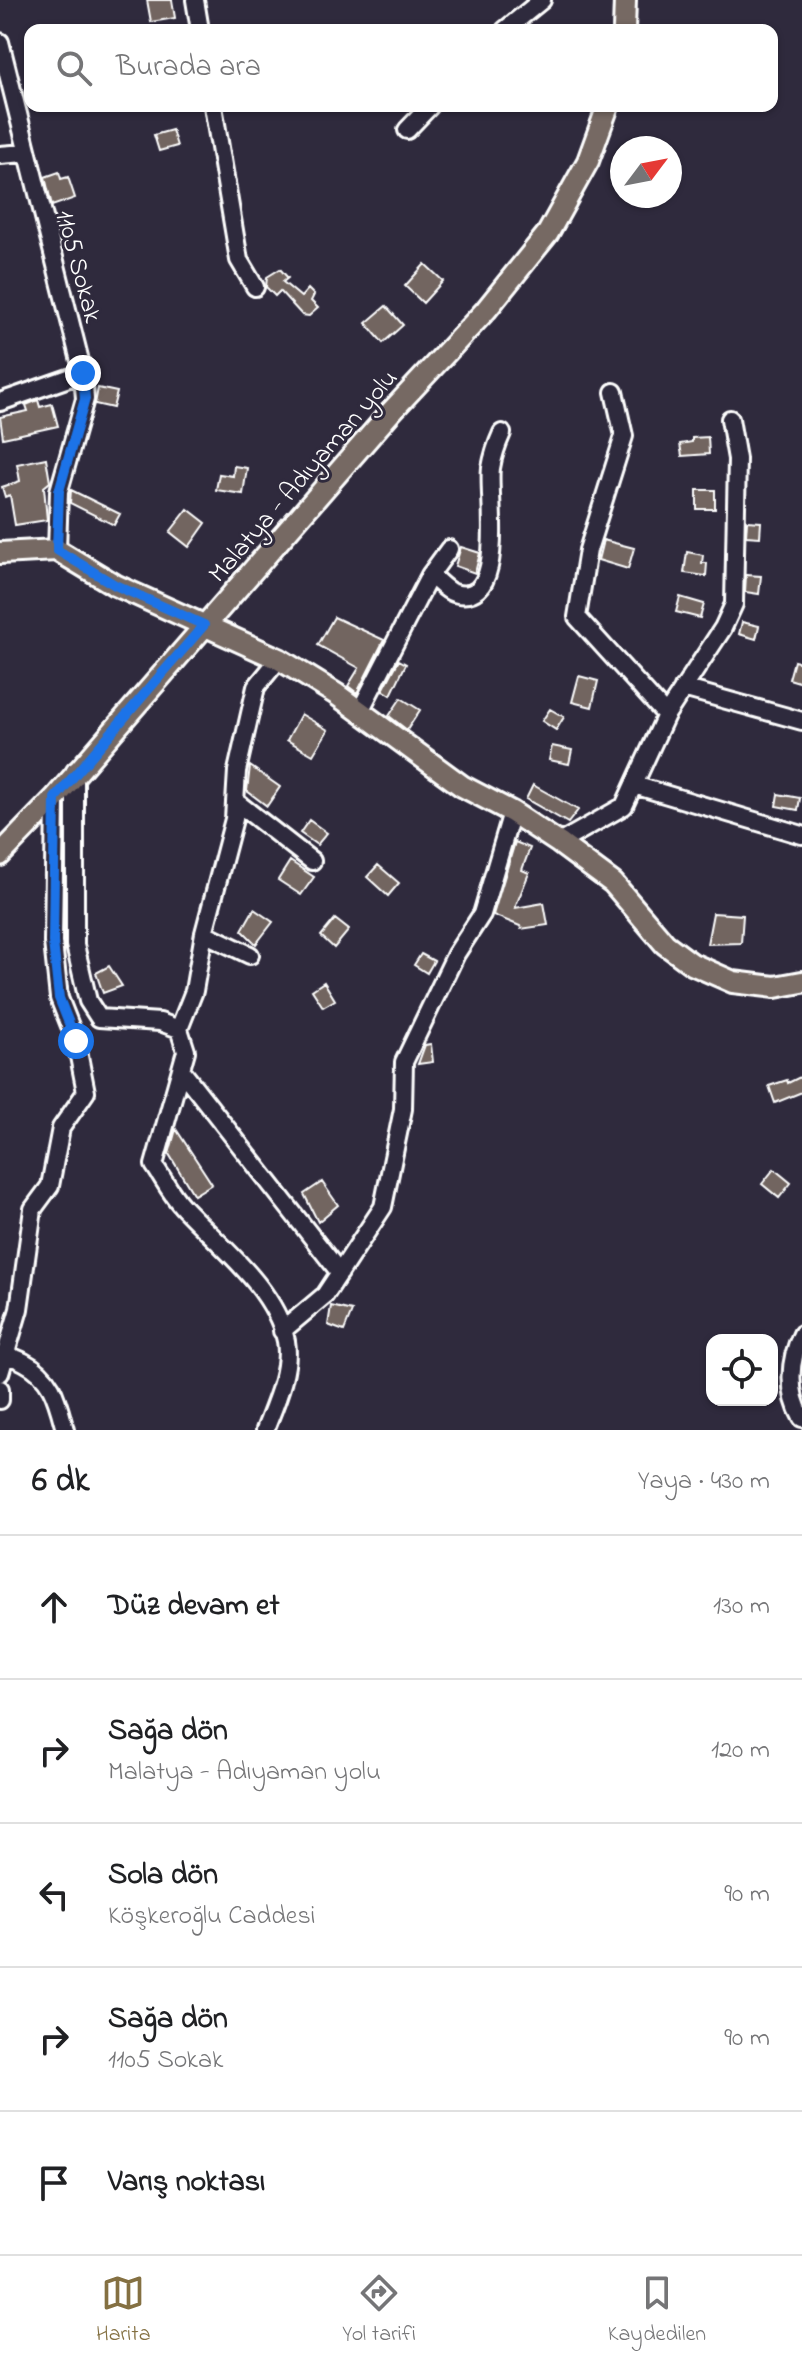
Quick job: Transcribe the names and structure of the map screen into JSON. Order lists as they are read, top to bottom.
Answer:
{
  "streets": {
    "main road": ["Malatya - Adıyaman yolu"],
    "street": ["1105 Sokak"]
  },
  "north": "top right",
  "page": {
    "search": "Burada ara",
    "heading": ["6 dk", "Yaya · 430 m"],
    "list": [
      ["Düz devam et", "130 m"],
      ["Sağa dön", "Malatya - Adıyaman yolu", "120 m"],
      ["Sola dön", "Köşkeroğlu Caddesi", "90 m"],
      ["Sağa dön", "1105 Sokak", "90 m"],
      "Varış noktası"
    ],
    "nav": ["Harita", "Yol tarifi", "Kaydedilen"]
  }
}
